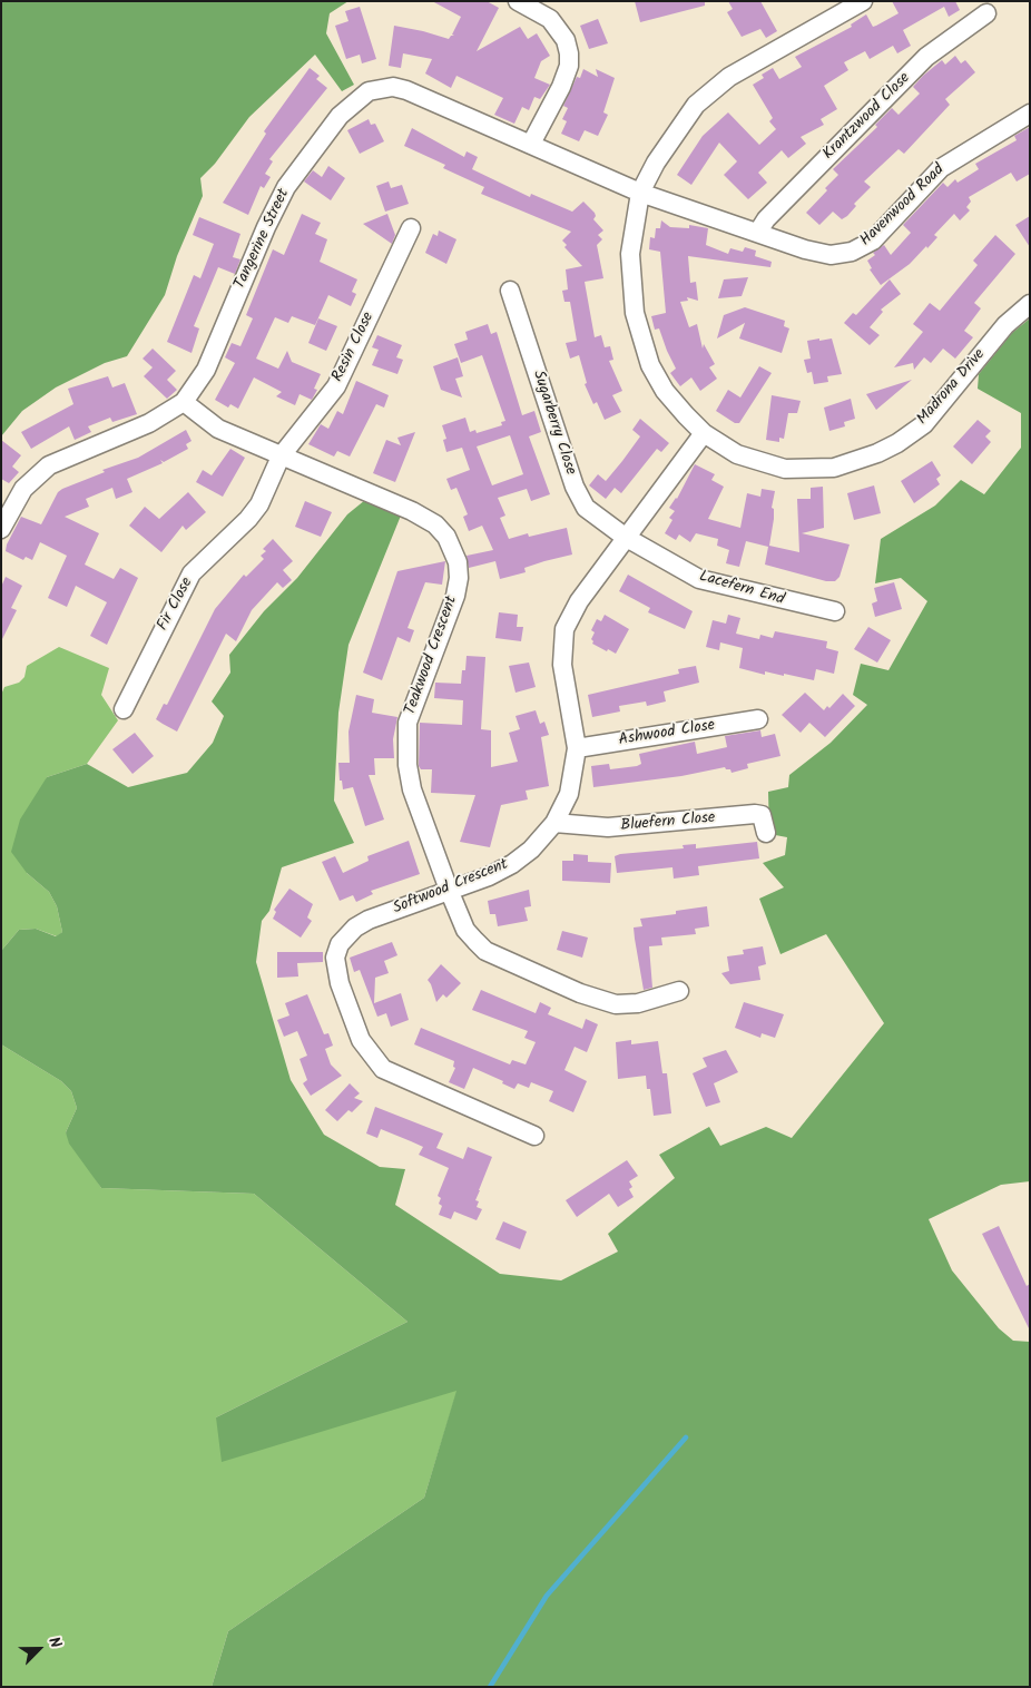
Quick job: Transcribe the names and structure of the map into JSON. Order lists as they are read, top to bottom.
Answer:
{
  "streets": {
    "street": [
      "Krantzwood Close",
      "Havenwood Road",
      "Tangerine Street",
      "Resin Close",
      "Madrona Drive",
      "Sugarberry Close",
      "Lacefern End",
      "Fir Close",
      "Teakwood Crescent",
      "Ashwood Close",
      "Bluefern Close",
      "Softwood Crescent"
    ]
  },
  "crossings": [
    ["Krantzwood Close", "Havenwood Road"],
    ["Havenwood Road", "Tangerine Street"],
    ["Havenwood Road", "Madrona Drive"],
    ["Tangerine Street", "Madrona Drive"],
    ["Tangerine Street", "Teakwood Crescent"],
    ["Resin Close", "Fir Close"],
    ["Resin Close", "Teakwood Crescent"],
    ["Madrona Drive", "Softwood Crescent"],
    ["Sugarberry Close", "Lacefern End"],
    ["Sugarberry Close", "Softwood Crescent"],
    ["Lacefern End", "Softwood Crescent"],
    ["Fir Close", "Teakwood Crescent"],
    ["Teakwood Crescent", "Softwood Crescent"],
    ["Ashwood Close", "Softwood Crescent"],
    ["Bluefern Close", "Softwood Crescent"]
  ],
  "north": "top right"
}
